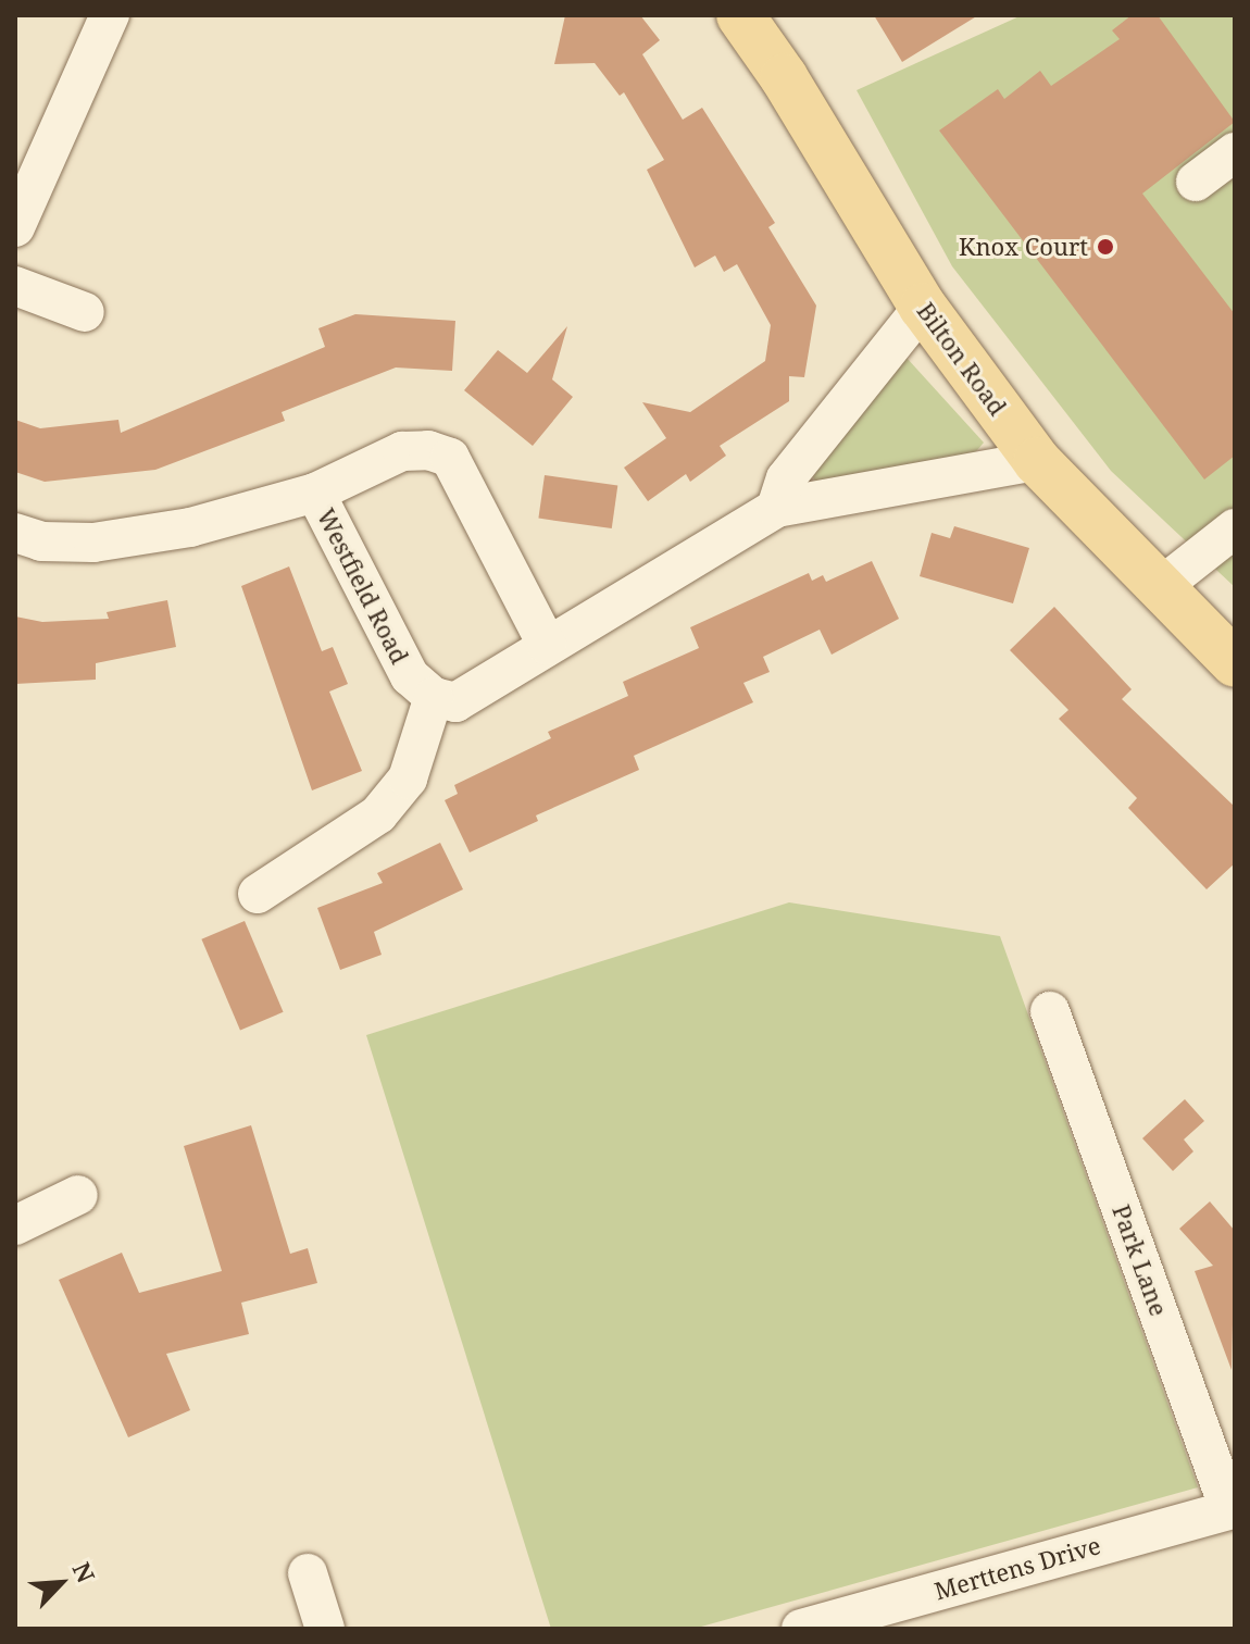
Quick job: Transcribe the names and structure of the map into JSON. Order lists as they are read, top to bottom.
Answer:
{
  "streets": {
    "main road": ["Bilton Road"],
    "street": ["Westfield Road", "Park Lane", "Merttens Drive"]
  },
  "crossings": [
    ["Park Lane", "Merttens Drive"]
  ],
  "places": ["Knox Court"],
  "north": "top right"
}
